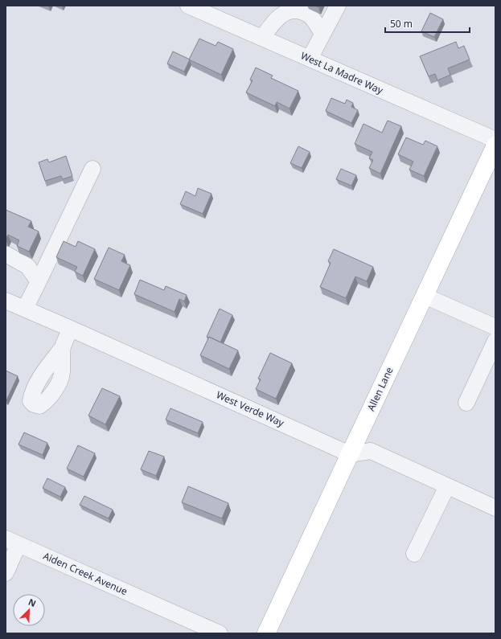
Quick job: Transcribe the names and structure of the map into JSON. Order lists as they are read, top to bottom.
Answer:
{
  "streets": {
    "main road": ["Allen Lane"],
    "street": ["West La Madre Way", "West Verde Way", "Aiden Creek Avenue"]
  },
  "crossings": [
    ["Allen Lane", "West Verde Way"]
  ],
  "scale_bar": "50 m",
  "north": "top right"
}
